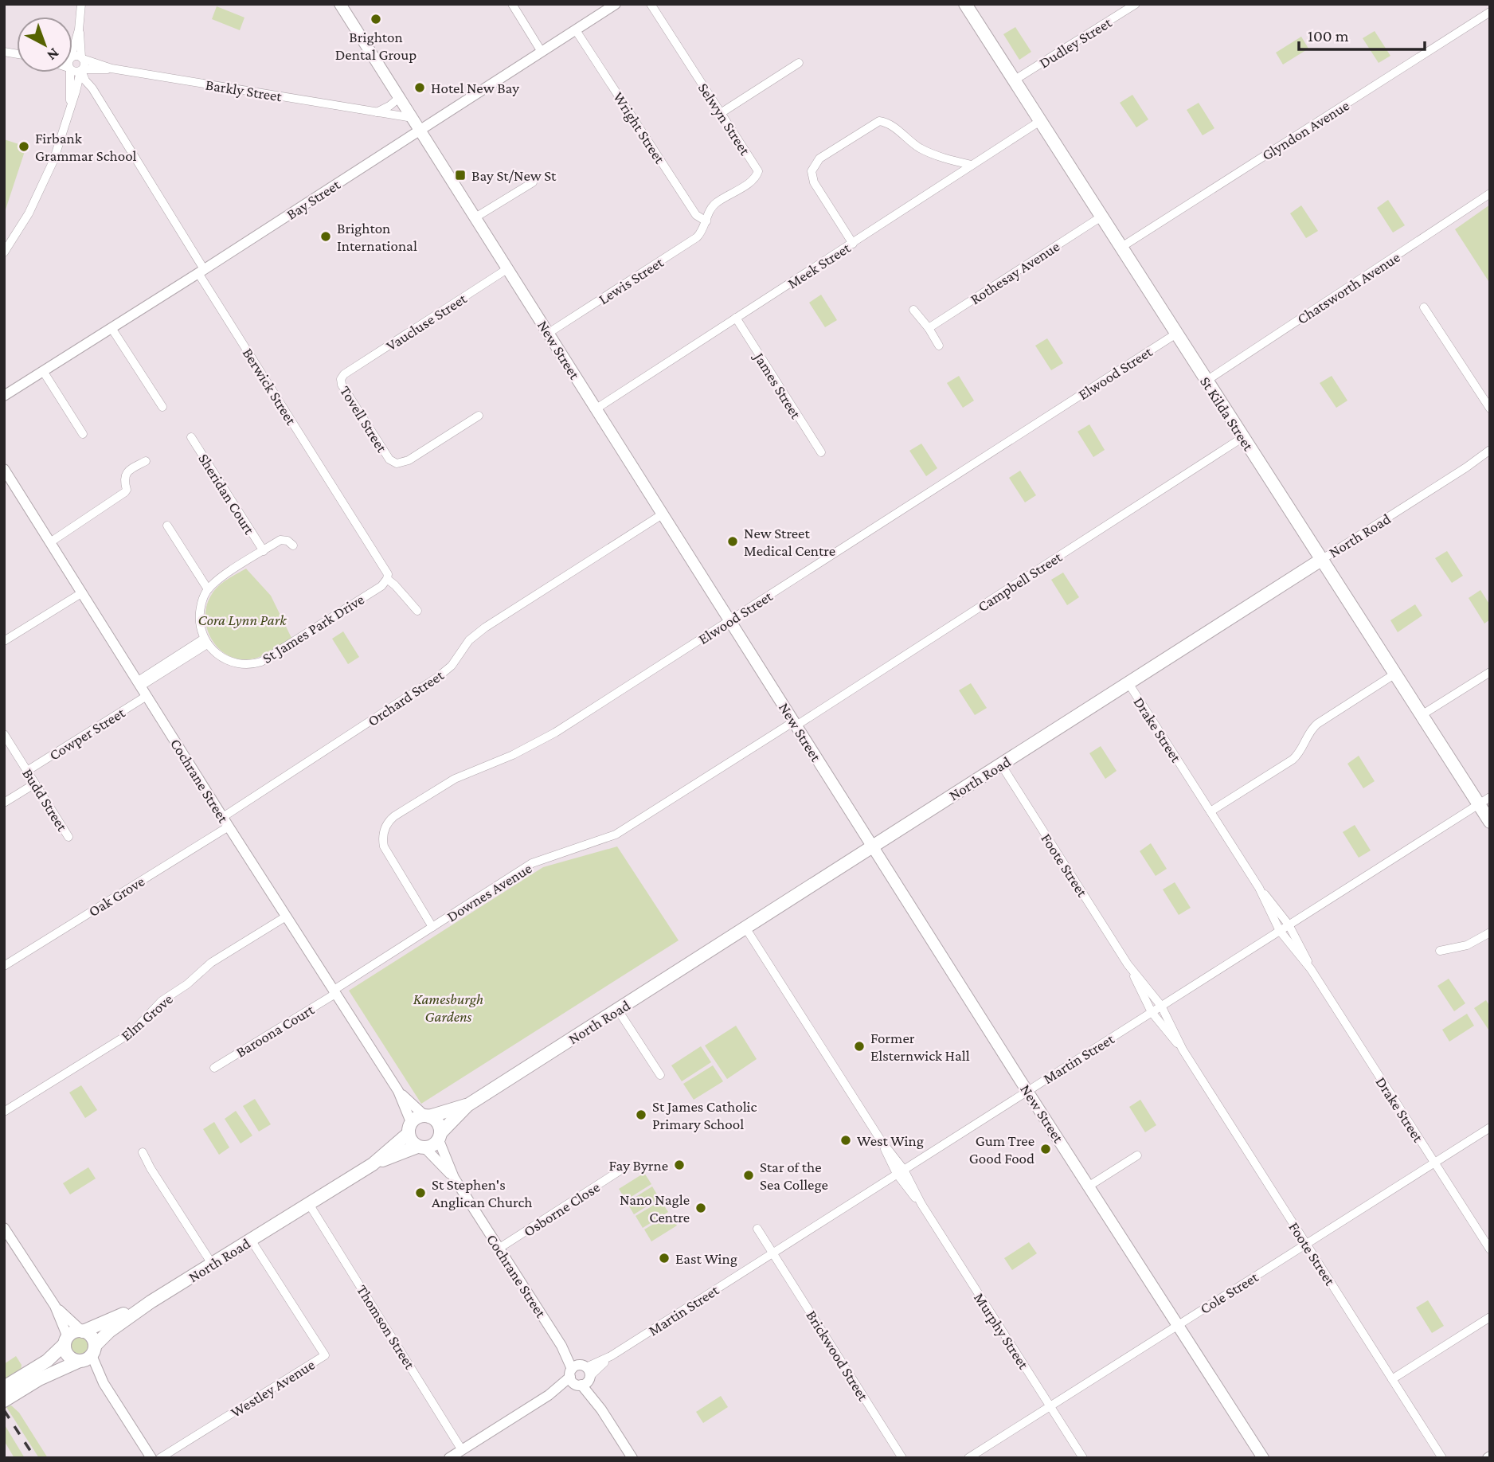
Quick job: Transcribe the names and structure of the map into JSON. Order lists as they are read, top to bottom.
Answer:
{
  "streets": {
    "main road": ["New Street", "St Kilda Street", "North Road"],
    "street": [
      "Dudley Street",
      "Barkly Street",
      "Selwyn Street",
      "Wright Street",
      "Glyndon Avenue",
      "Bay Street",
      "Meek Street",
      "Rothesay Avenue",
      "Lewis Street",
      "Chatsworth Avenue",
      "Vaucluse Street",
      "Elwood Street",
      "James Street",
      "Berwick Street",
      "Tovell Street",
      "Sheridan Court",
      "Campbell Street",
      "St James Park Drive",
      "Orchard Street",
      "Drake Street",
      "Cowper Street",
      "Cochrane Street",
      "Budd Street",
      "Foote Street",
      "Downes Avenue",
      "Oak Grove",
      "Elm Grove",
      "Baroona Court",
      "Martin Street",
      "Osborne Close",
      "Cole Street",
      "Thomson Street",
      "Murphy Street",
      "Brickwood Street",
      "Westley Avenue"
    ]
  },
  "crossings": [
    ["Dudley Street", "St Kilda Street"],
    ["Barkly Street", "New Street"],
    ["Barkly Street", "Berwick Street"],
    ["Selwyn Street", "Wright Street"],
    ["Selwyn Street", "Lewis Street"],
    ["Wright Street", "Bay Street"],
    ["Wright Street", "Lewis Street"],
    ["Glyndon Avenue", "St Kilda Street"],
    ["Bay Street", "New Street"],
    ["Bay Street", "Berwick Street"],
    ["Meek Street", "New Street"],
    ["Meek Street", "James Street"],
    ["Meek Street", "St Kilda Street"],
    ["Rothesay Avenue", "St Kilda Street"],
    ["Lewis Street", "New Street"],
    ["Chatsworth Avenue", "St Kilda Street"],
    ["Vaucluse Street", "New Street"],
    ["Vaucluse Street", "Tovell Street"],
    ["New Street", "Elwood Street"],
    ["New Street", "North Road"],
    ["New Street", "Campbell Street"],
    ["New Street", "Orchard Street"],
    ["New Street", "Downes Avenue"],
    ["New Street", "Martin Street"],
    ["New Street", "Cole Street"],
    ["Elwood Street", "St Kilda Street"],
    ["Elwood Street", "Downes Avenue"],
    ["Berwick Street", "St James Park Drive"],
    ["St Kilda Street", "North Road"],
    ["St Kilda Street", "Campbell Street"],
    ["St Kilda Street", "Martin Street"],
    ["North Road", "Drake Street"],
    ["North Road", "Cochrane Street"],
    ["North Road", "Foote Street"],
    ["North Road", "Thomson Street"],
    ["North Road", "Murphy Street"],
    ["North Road", "Westley Avenue"],
    ["Campbell Street", "Downes Avenue"],
    ["Orchard Street", "Cochrane Street"],
    ["Orchard Street", "Oak Grove"],
    ["Drake Street", "Martin Street"],
    ["Drake Street", "Cole Street"],
    ["Cowper Street", "Cochrane Street"],
    ["Cowper Street", "Budd Street"],
    ["Cochrane Street", "Downes Avenue"],
    ["Cochrane Street", "Oak Grove"],
    ["Cochrane Street", "Elm Grove"],
    ["Cochrane Street", "Baroona Court"],
    ["Cochrane Street", "Martin Street"],
    ["Cochrane Street", "Osborne Close"],
    ["Foote Street", "Martin Street"],
    ["Foote Street", "Cole Street"],
    ["Downes Avenue", "Baroona Court"],
    ["Martin Street", "Thomson Street"],
    ["Martin Street", "Murphy Street"],
    ["Martin Street", "Brickwood Street"],
    ["Cole Street", "Murphy Street"]
  ],
  "parks": ["Cora Lynn Park", "Kamesburgh Gardens"],
  "places": {
    "other": [
      "Brighton Dental Group",
      "Hotel New Bay",
      "Firbank Grammar School",
      "Brighton International",
      "New Street Medical Centre",
      "Former Elsternwick Hall",
      "St James Catholic Primary School",
      "West Wing",
      "Gum Tree Good Food",
      "Fay Byrne",
      "Star of the Sea College",
      "St Stephen's Anglican Church",
      "Nano Nagle Centre",
      "East Wing"
    ],
    "transit": ["Bay St/New St"]
  },
  "scale_bar": "100 m",
  "north": "bottom right"
}
